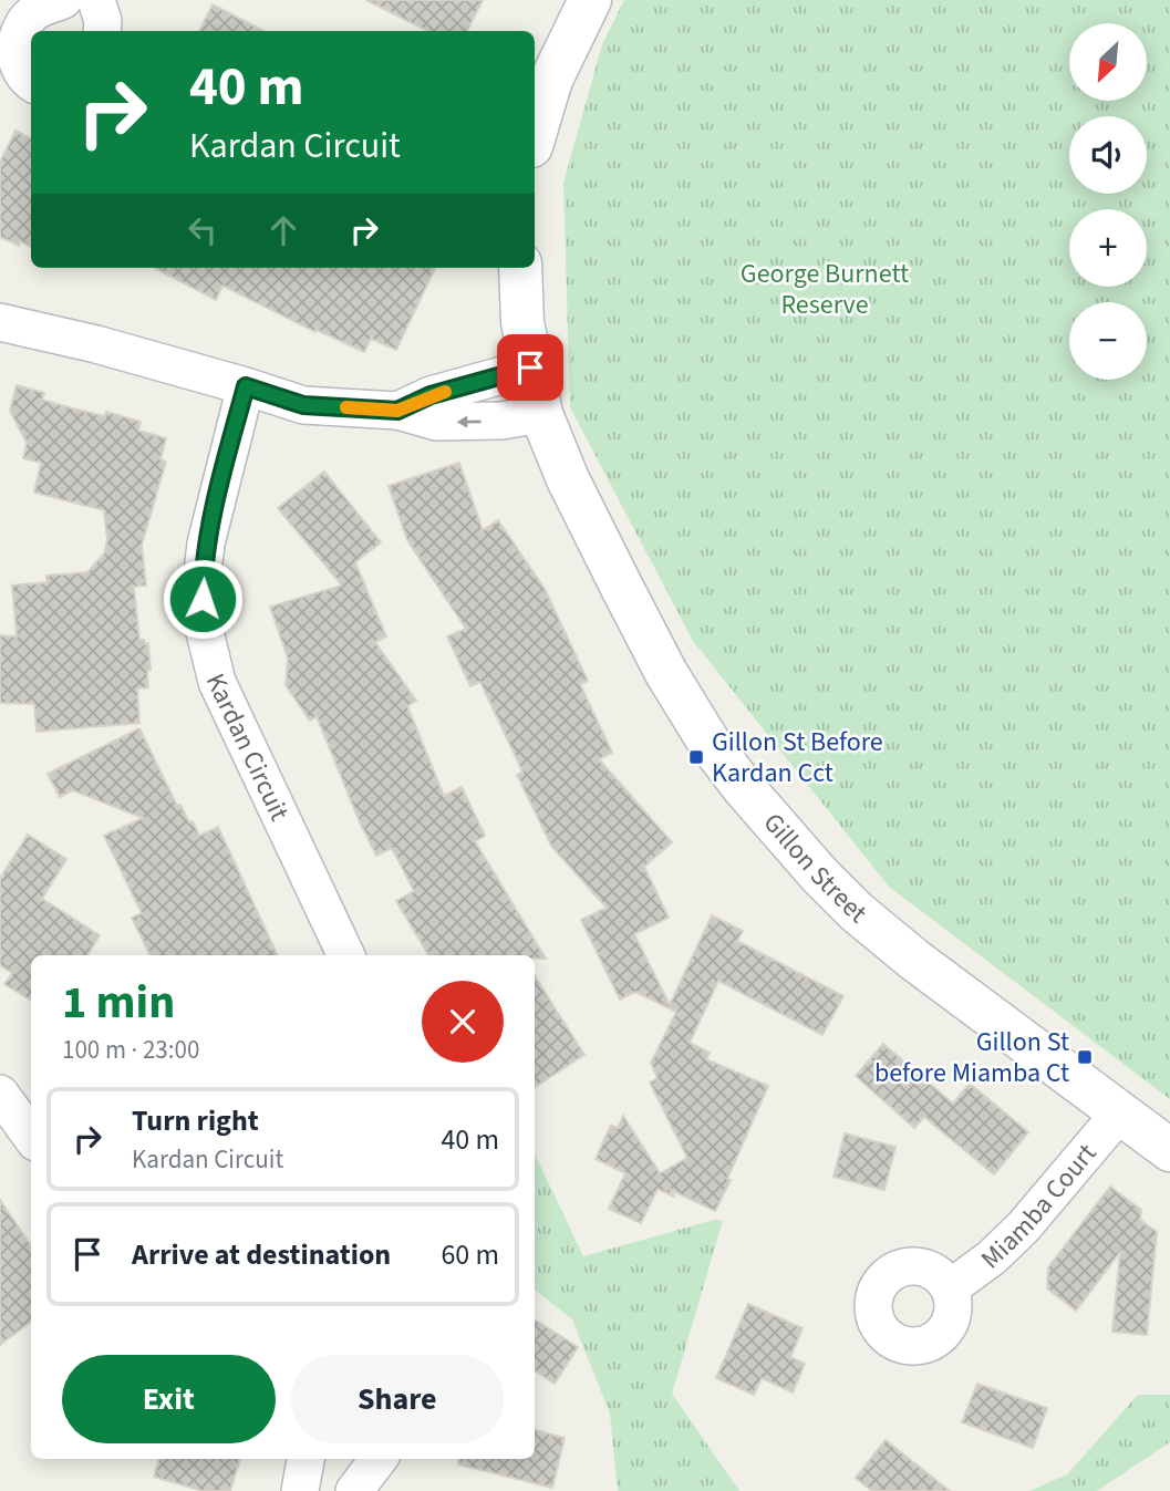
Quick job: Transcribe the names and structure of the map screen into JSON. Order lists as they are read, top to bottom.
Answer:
{
  "streets": {
    "street": ["Kardan Circuit", "Gillon Street", "Miamba Court"]
  },
  "crossings": [
    ["Gillon Street", "Miamba Court"]
  ],
  "parks": ["George Burnett Reserve"],
  "places": {
    "transit": ["Gillon St Before Kardan Cct", "Gillon St before Miamba Ct"]
  },
  "north": "bottom left",
  "page": {
    "map_buttons": ["+", "−"],
    "turn": ["40 m", "Kardan Circuit"],
    "heading": ["1 min", "100 m · 23:00"],
    "list": [
      {
        "name": "Turn right",
        "note": "Kardan Circuit",
        "value": "40 m"
      },
      {
        "name": "Arrive at destination",
        "value": "60 m"
      }
    ],
    "buttons": ["Exit", "Share"]
  }
}
